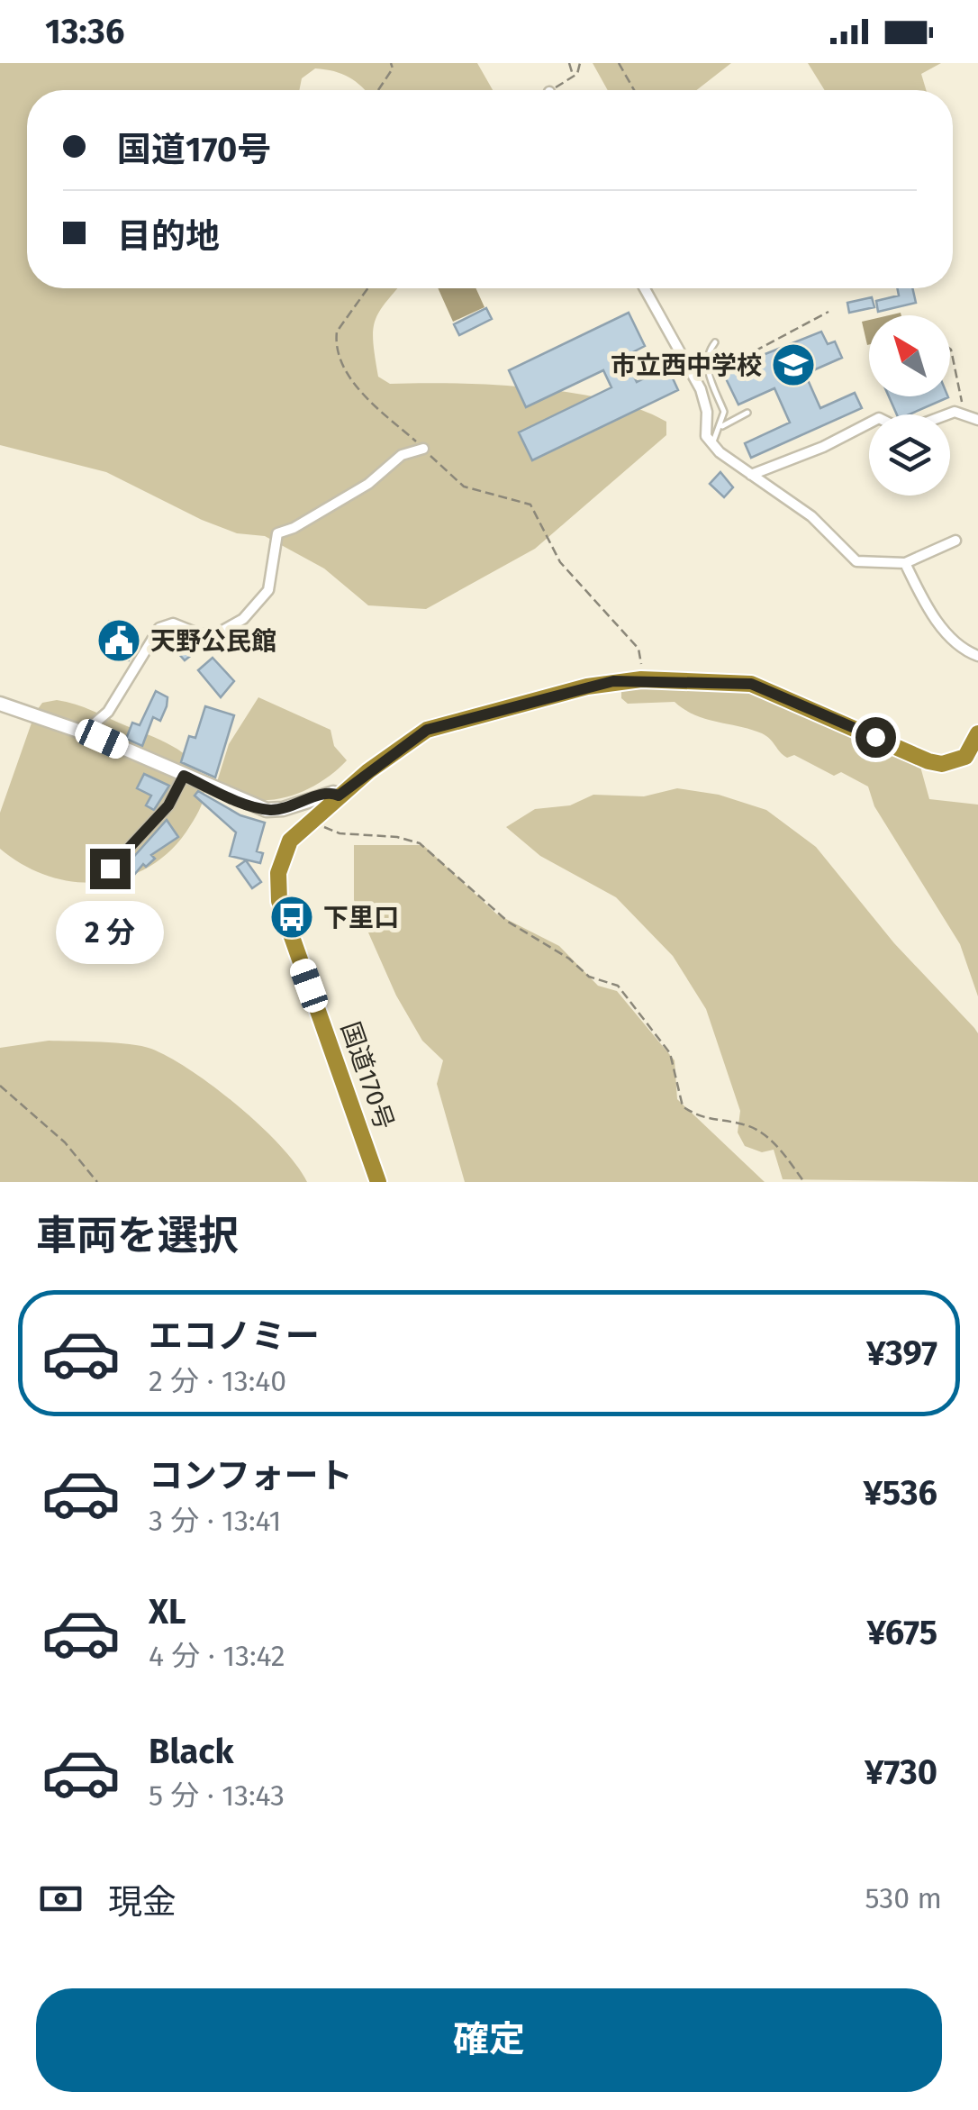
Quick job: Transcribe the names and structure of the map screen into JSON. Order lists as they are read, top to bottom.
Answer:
{
  "streets": {
    "highway": ["国道170号"]
  },
  "places": {
    "school or university": ["市立西中学校"],
    "public building": ["天野公民館"],
    "bus stop": ["下里口"]
  },
  "north": "top left",
  "page": {
    "status": "13:36",
    "banner": ["国道170号", "目的地"],
    "bubble": "2 分",
    "heading": "車両を選択",
    "list": [
      {
        "name": "エコノミー",
        "note": "2 分 · 13:40",
        "value": "¥397"
      },
      {
        "name": "コンフォート",
        "note": "3 分 · 13:41",
        "value": "¥536"
      },
      {
        "name": "XL",
        "note": "4 分 · 13:42",
        "value": "¥675"
      },
      {
        "name": "Black",
        "note": "5 分 · 13:43",
        "value": "¥730"
      }
    ],
    "pay": ["現金", "530 m"],
    "buttons": "確定"
  }
}
